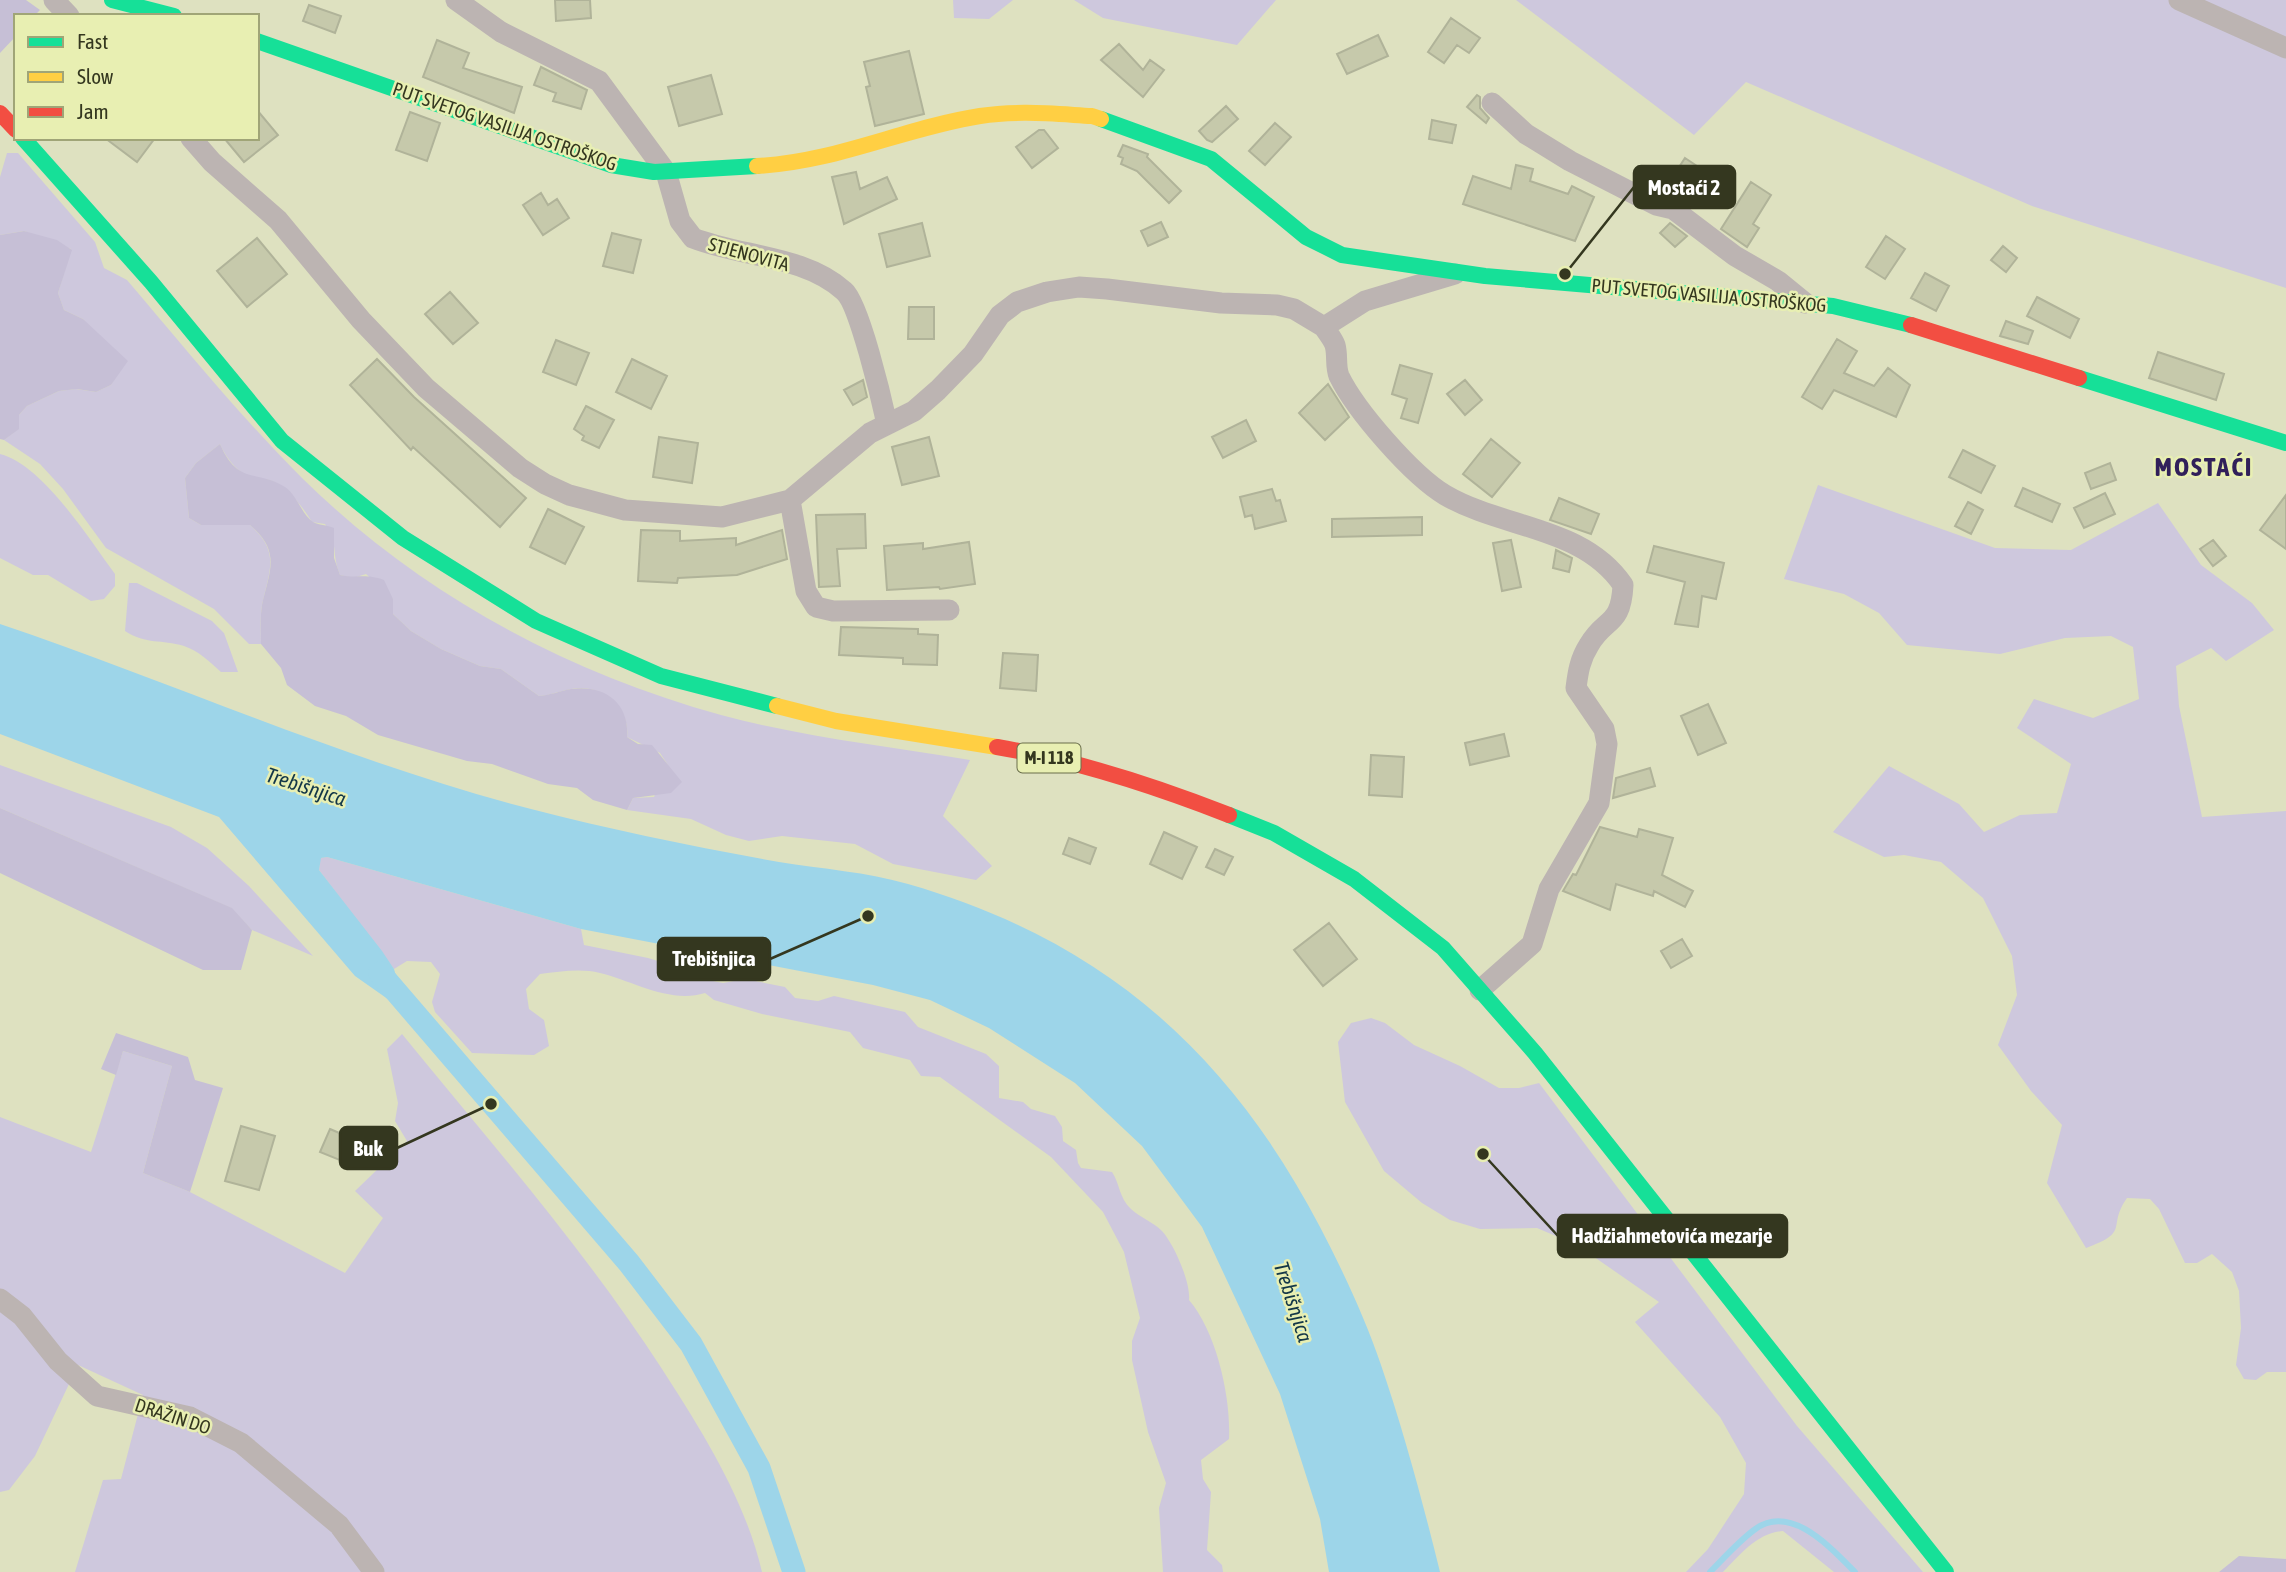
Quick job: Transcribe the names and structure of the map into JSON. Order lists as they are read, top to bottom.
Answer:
{
  "streets": {
    "main road": ["PUT SVETOG VASILIJA OSTROŠKOG", "M-I 118"],
    "street": ["STJENOVITA", "DRAŽIN DO"]
  },
  "crossings": [
    ["PUT SVETOG VASILIJA OSTROŠKOG", "STJENOVITA"]
  ],
  "districts": ["MOSTAĆI"],
  "water": ["Trebišnjica"],
  "places": [
    "Mostaći 2",
    "Trebišnjica",
    "Buk",
    "Hadžiahmetovića mezarje"
  ],
  "legend": ["Fast", "Slow", "Jam"]
}
